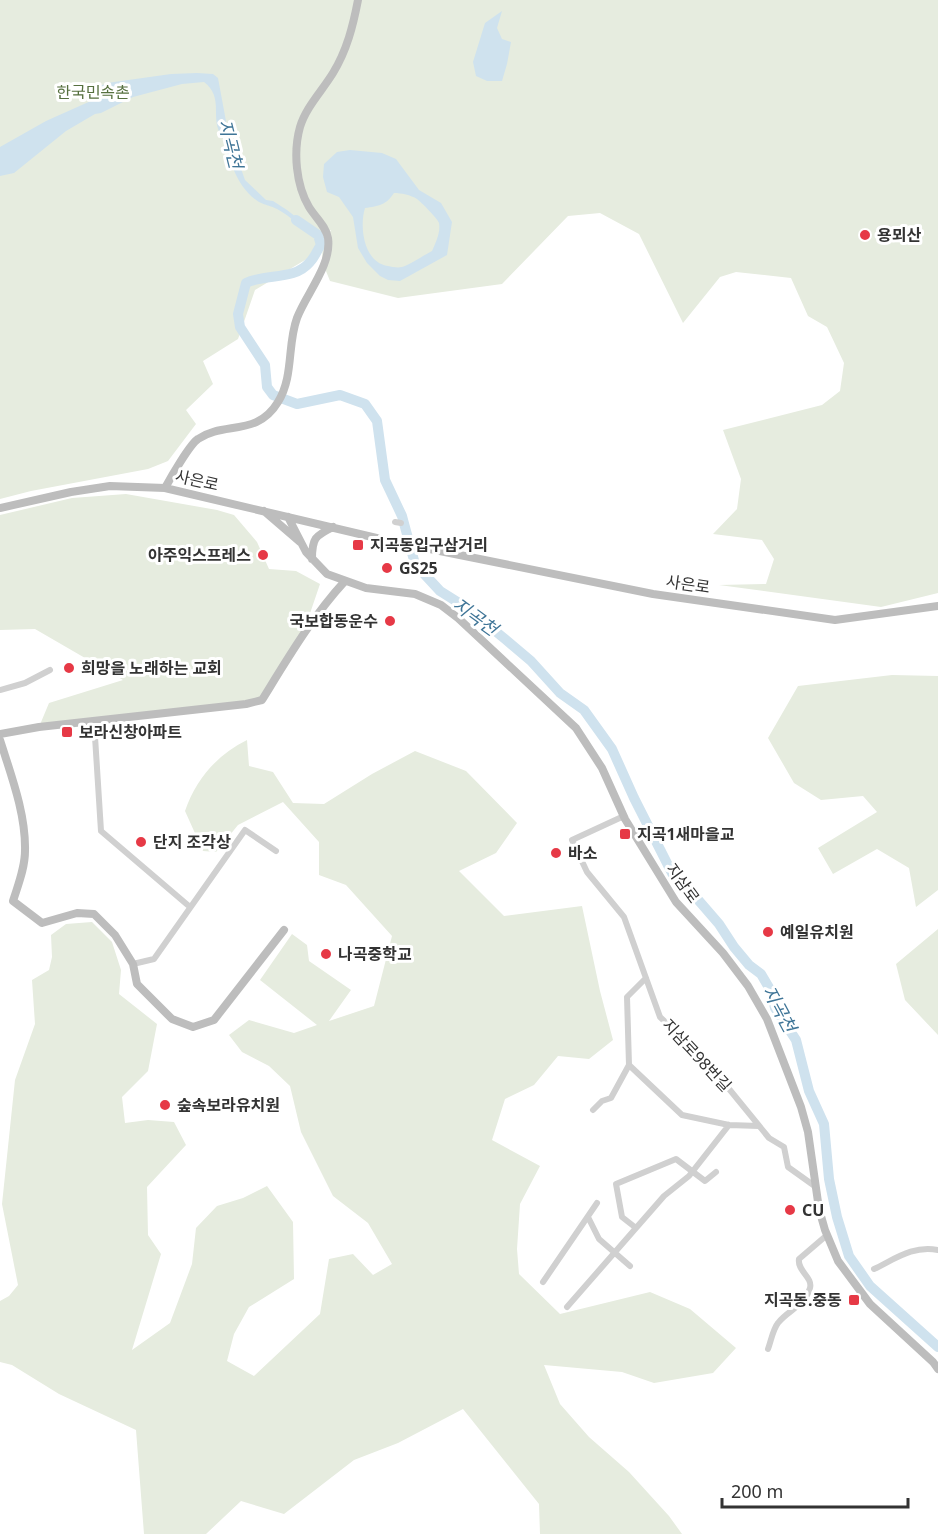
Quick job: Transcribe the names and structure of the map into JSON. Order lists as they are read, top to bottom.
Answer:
{
  "streets": {
    "street": ["사은로", "지삼로", "지삼로98번길"]
  },
  "crossings": [
    ["사은로", "지삼로"],
    ["지삼로", "지삼로98번길"]
  ],
  "water": ["지곡천"],
  "parks": ["한국민속촌"],
  "places": {
    "other": [
      "용뫼산",
      "아주익스프레스",
      "GS25",
      "국보합동운수",
      "희망을 노래하는 교회",
      "단지 조각상",
      "바소",
      "예일유치원",
      "나곡중학교",
      "숲속보라유치원",
      "CU"
    ],
    "transit": [
      "지곡동입구삼거리",
      "보라신창아파트",
      "지곡1새마을교",
      "지곡동.중동"
    ]
  },
  "scale_bar": "200 m"
}
